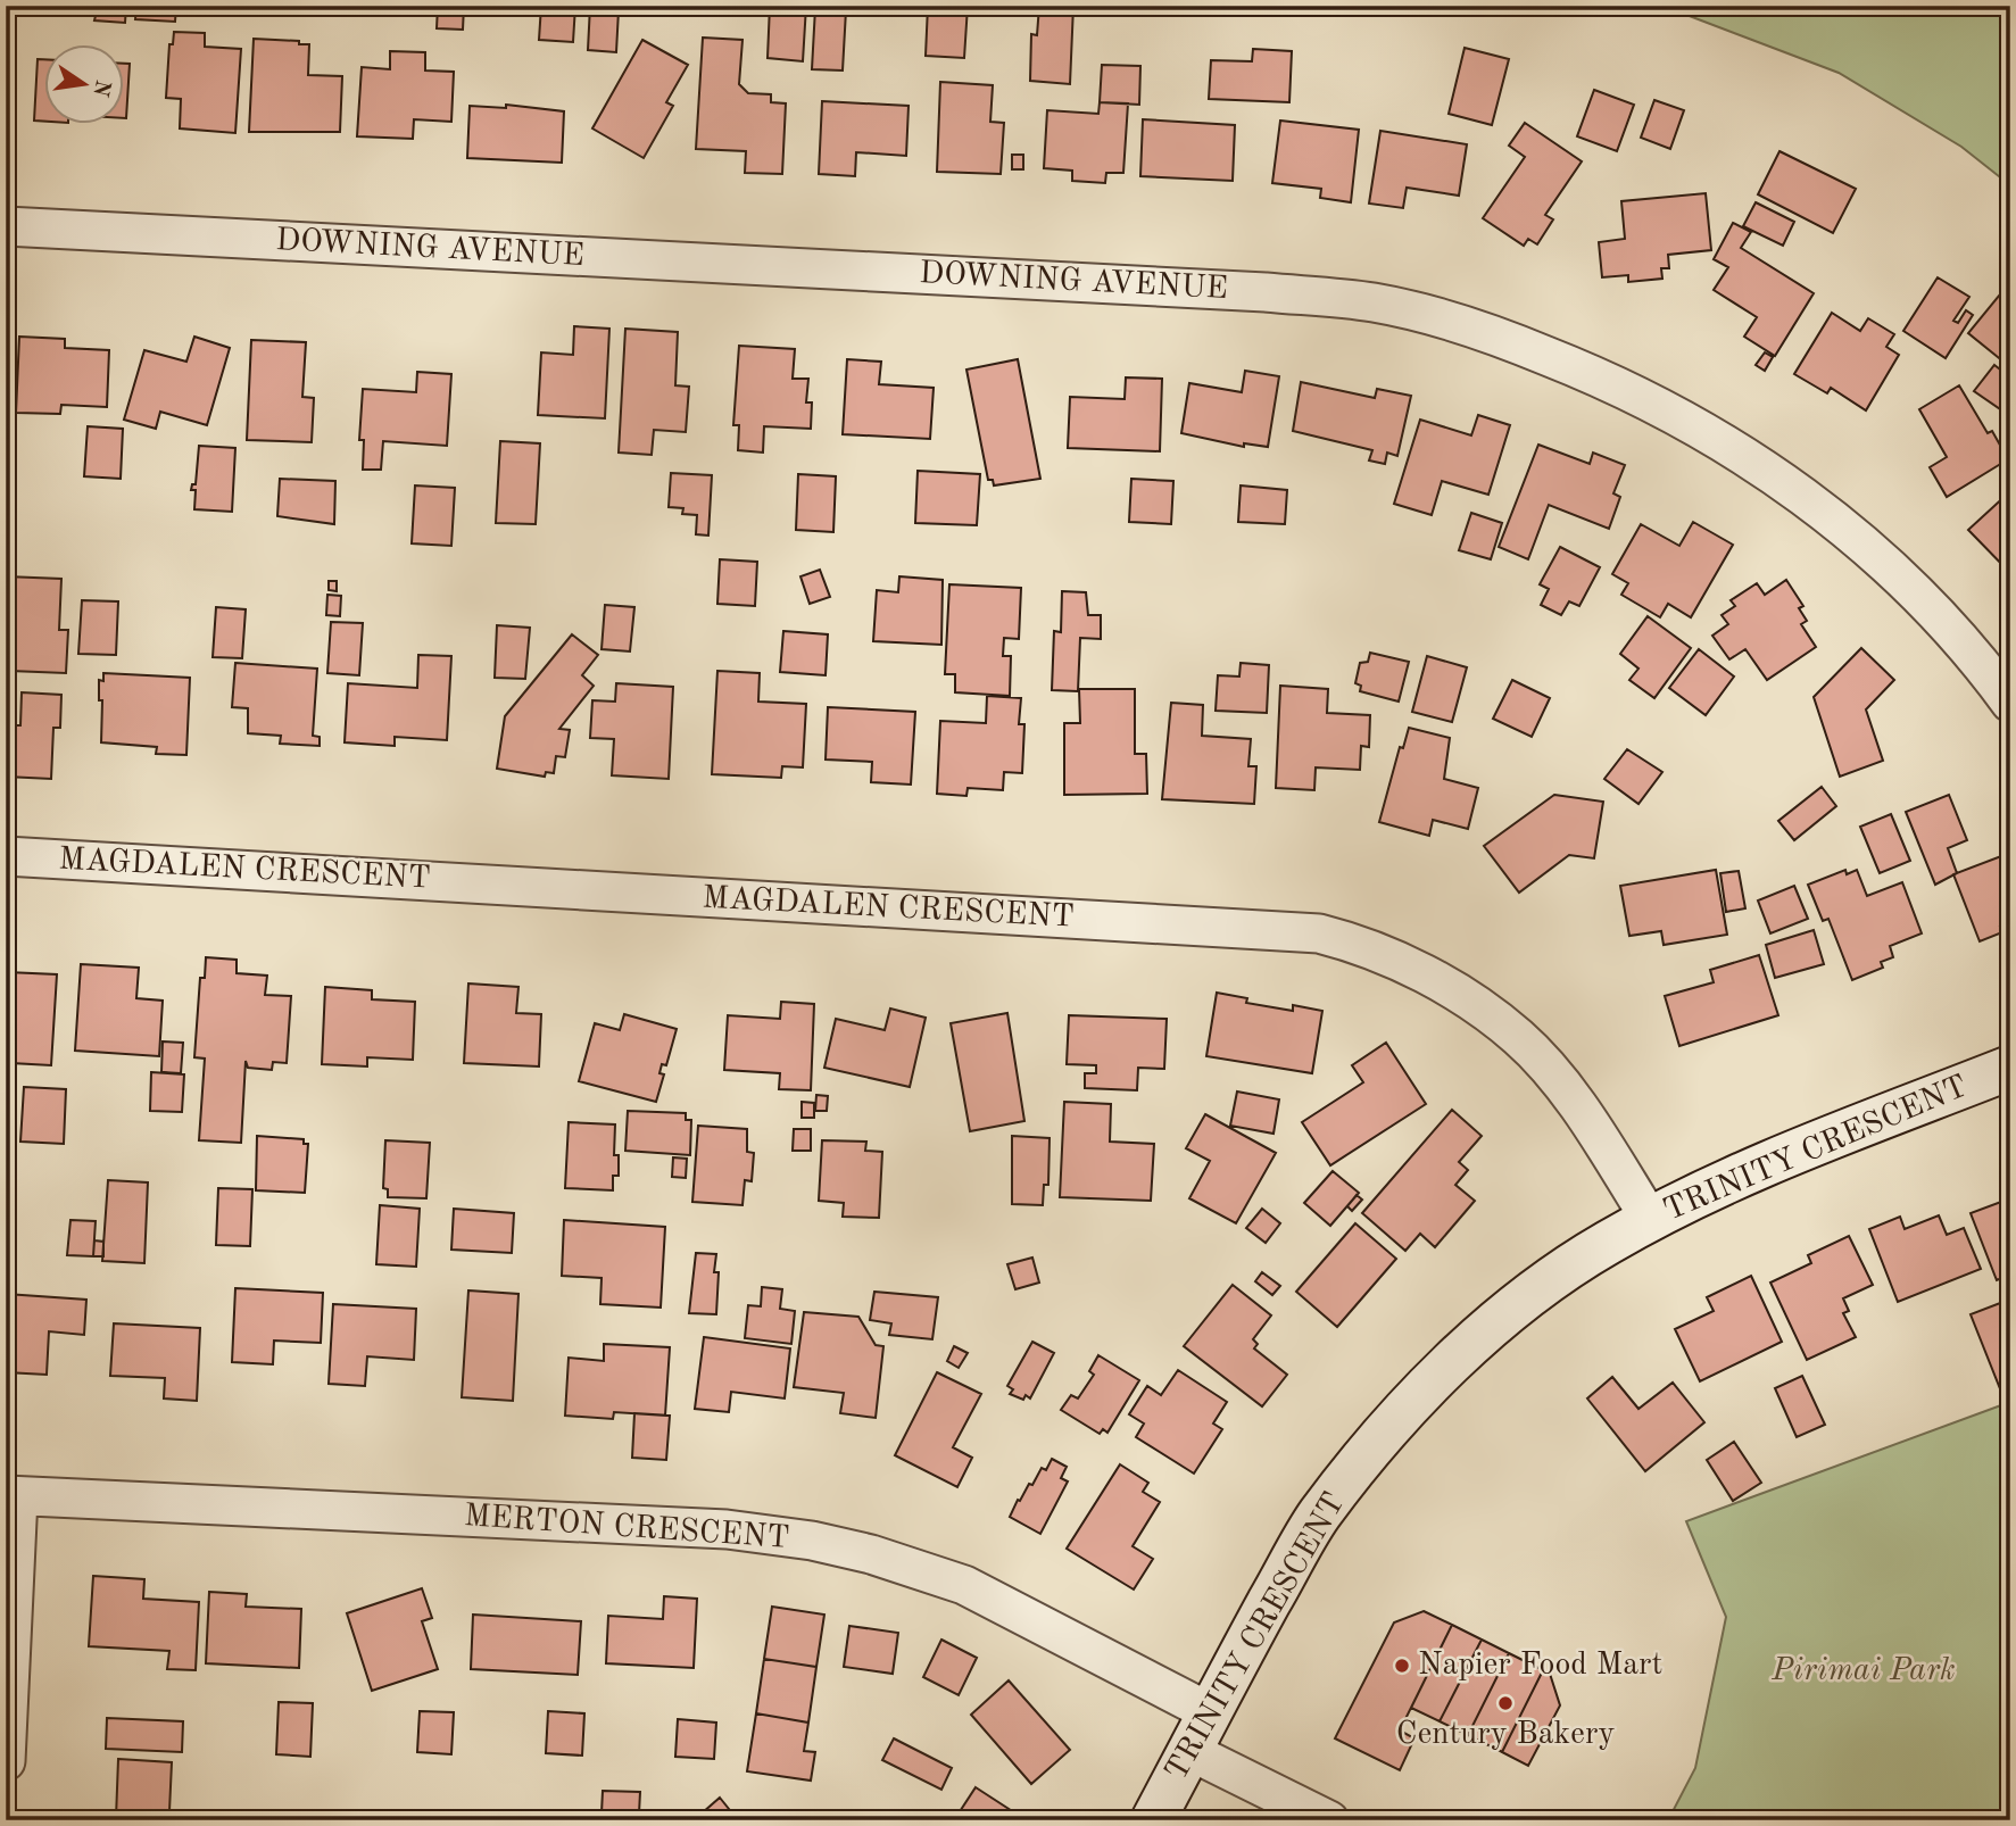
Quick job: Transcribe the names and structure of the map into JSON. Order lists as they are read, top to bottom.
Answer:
{
  "streets": {
    "street": [
      "DOWNING AVENUE",
      "MAGDALEN CRESCENT",
      "TRINITY CRESCENT",
      "MERTON CRESCENT"
    ]
  },
  "crossings": [
    ["MAGDALEN CRESCENT", "TRINITY CRESCENT"],
    ["TRINITY CRESCENT", "MERTON CRESCENT"]
  ],
  "parks": ["Pirimai Park"],
  "places": ["Napier Food Mart", "Century Bakery"],
  "north": "right"
}
